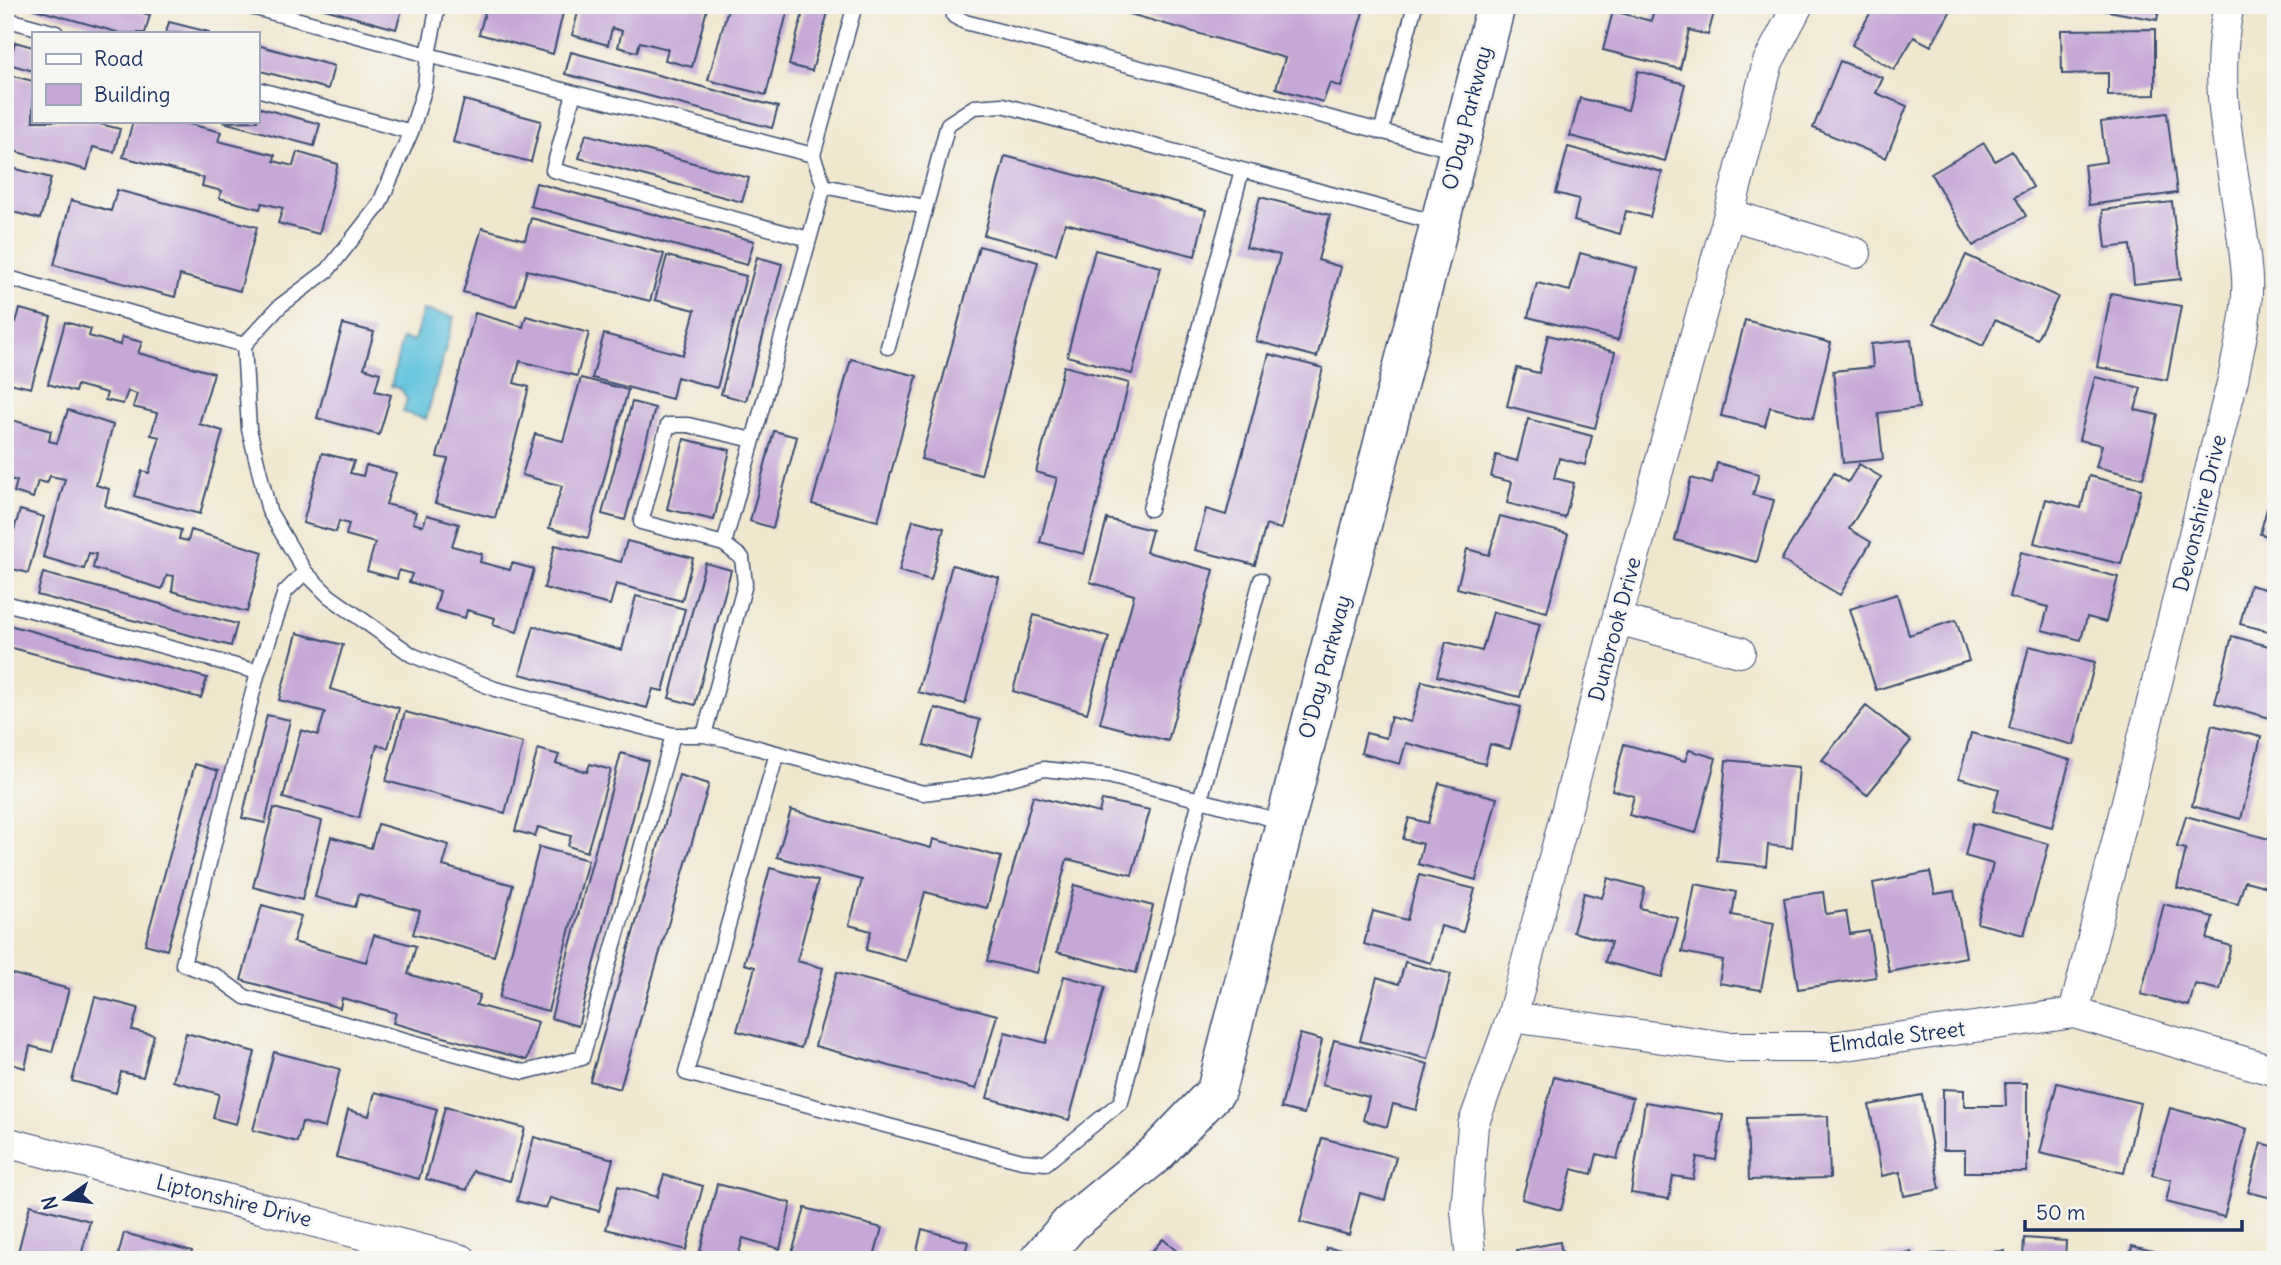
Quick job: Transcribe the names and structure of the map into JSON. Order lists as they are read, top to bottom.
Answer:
{
  "streets": {
    "street": [
      "O'Day Parkway",
      "Devonshire Drive",
      "Dunbrook Drive",
      "Elmdale Street",
      "Liptonshire Drive"
    ]
  },
  "crossings": [
    ["Devonshire Drive", "Elmdale Street"],
    ["Dunbrook Drive", "Elmdale Street"]
  ],
  "legend": ["Road", "Building"],
  "scale_bar": "50 m",
  "north": "left"
}
